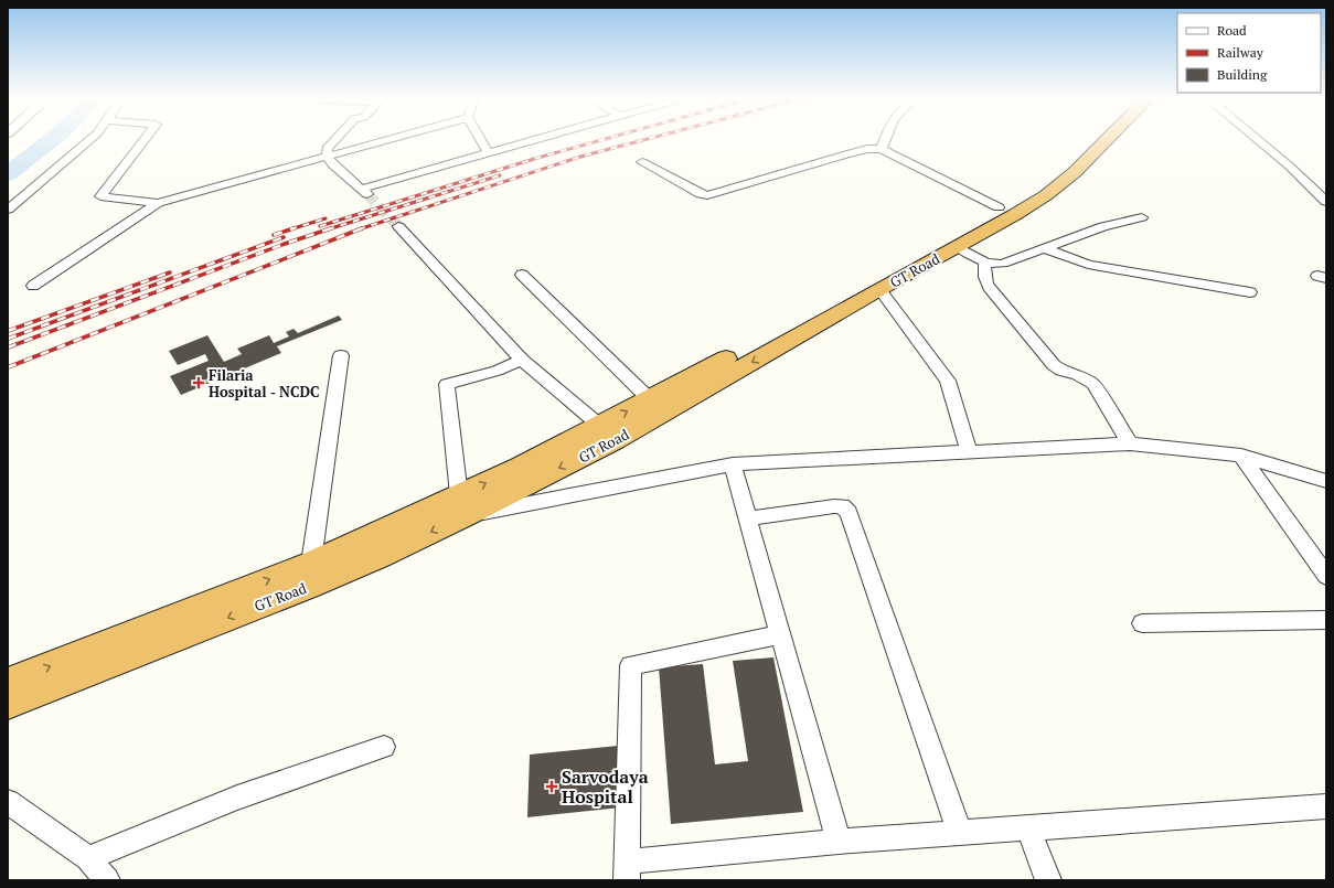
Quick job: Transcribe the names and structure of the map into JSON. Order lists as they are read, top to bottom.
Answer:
{
  "streets": {
    "highway": ["GT Road"]
  },
  "places": {
    "health": ["Filaria Hospital - NCDC", "Sarvodaya Hospital"]
  },
  "legend": ["Road", "Railway", "Building"]
}
